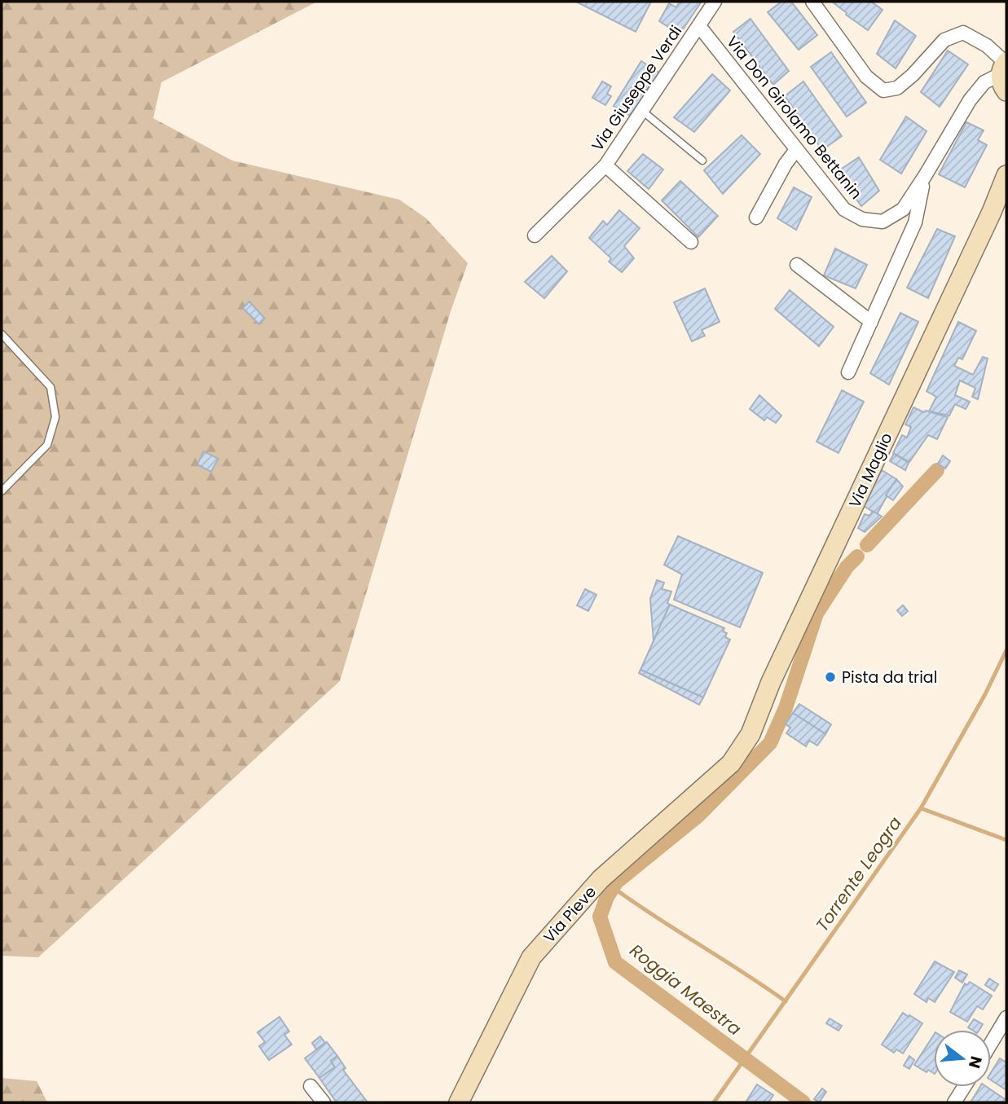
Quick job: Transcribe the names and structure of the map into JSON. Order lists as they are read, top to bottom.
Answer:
{
  "streets": {
    "street": [
      "Via Giuseppe Verdi",
      "Via Don Girolamo Bettanin",
      "Via Maglio",
      "Via Pieve"
    ]
  },
  "crossings": [
    ["Via Giuseppe Verdi", "Via Don Girolamo Bettanin"],
    ["Via Maglio", "Via Pieve"]
  ],
  "water": ["Torrente Leogra", "Roggia Maestra"],
  "places": ["Pista da trial"],
  "north": "right"
}
